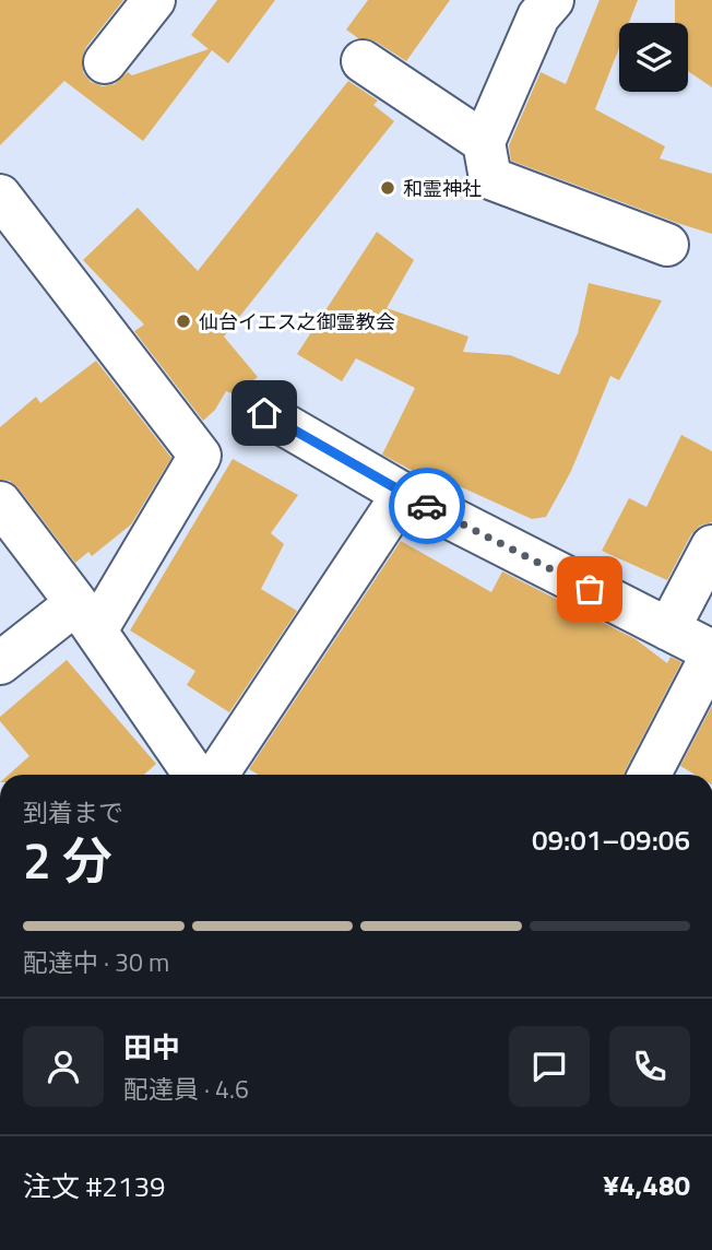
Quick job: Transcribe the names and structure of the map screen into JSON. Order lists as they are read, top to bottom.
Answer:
{
  "places": ["和霊神社", "仙台イエス之御霊教会"],
  "page": {
    "heading": ["2 分", "到着まで", "09:01–09:06"],
    "panel": [
      "田中",
      "配達員 · 4.6",
      "注文 #2139",
      "¥4,480"
    ],
    "bar": "配達中 · 30 m"
  }
}
